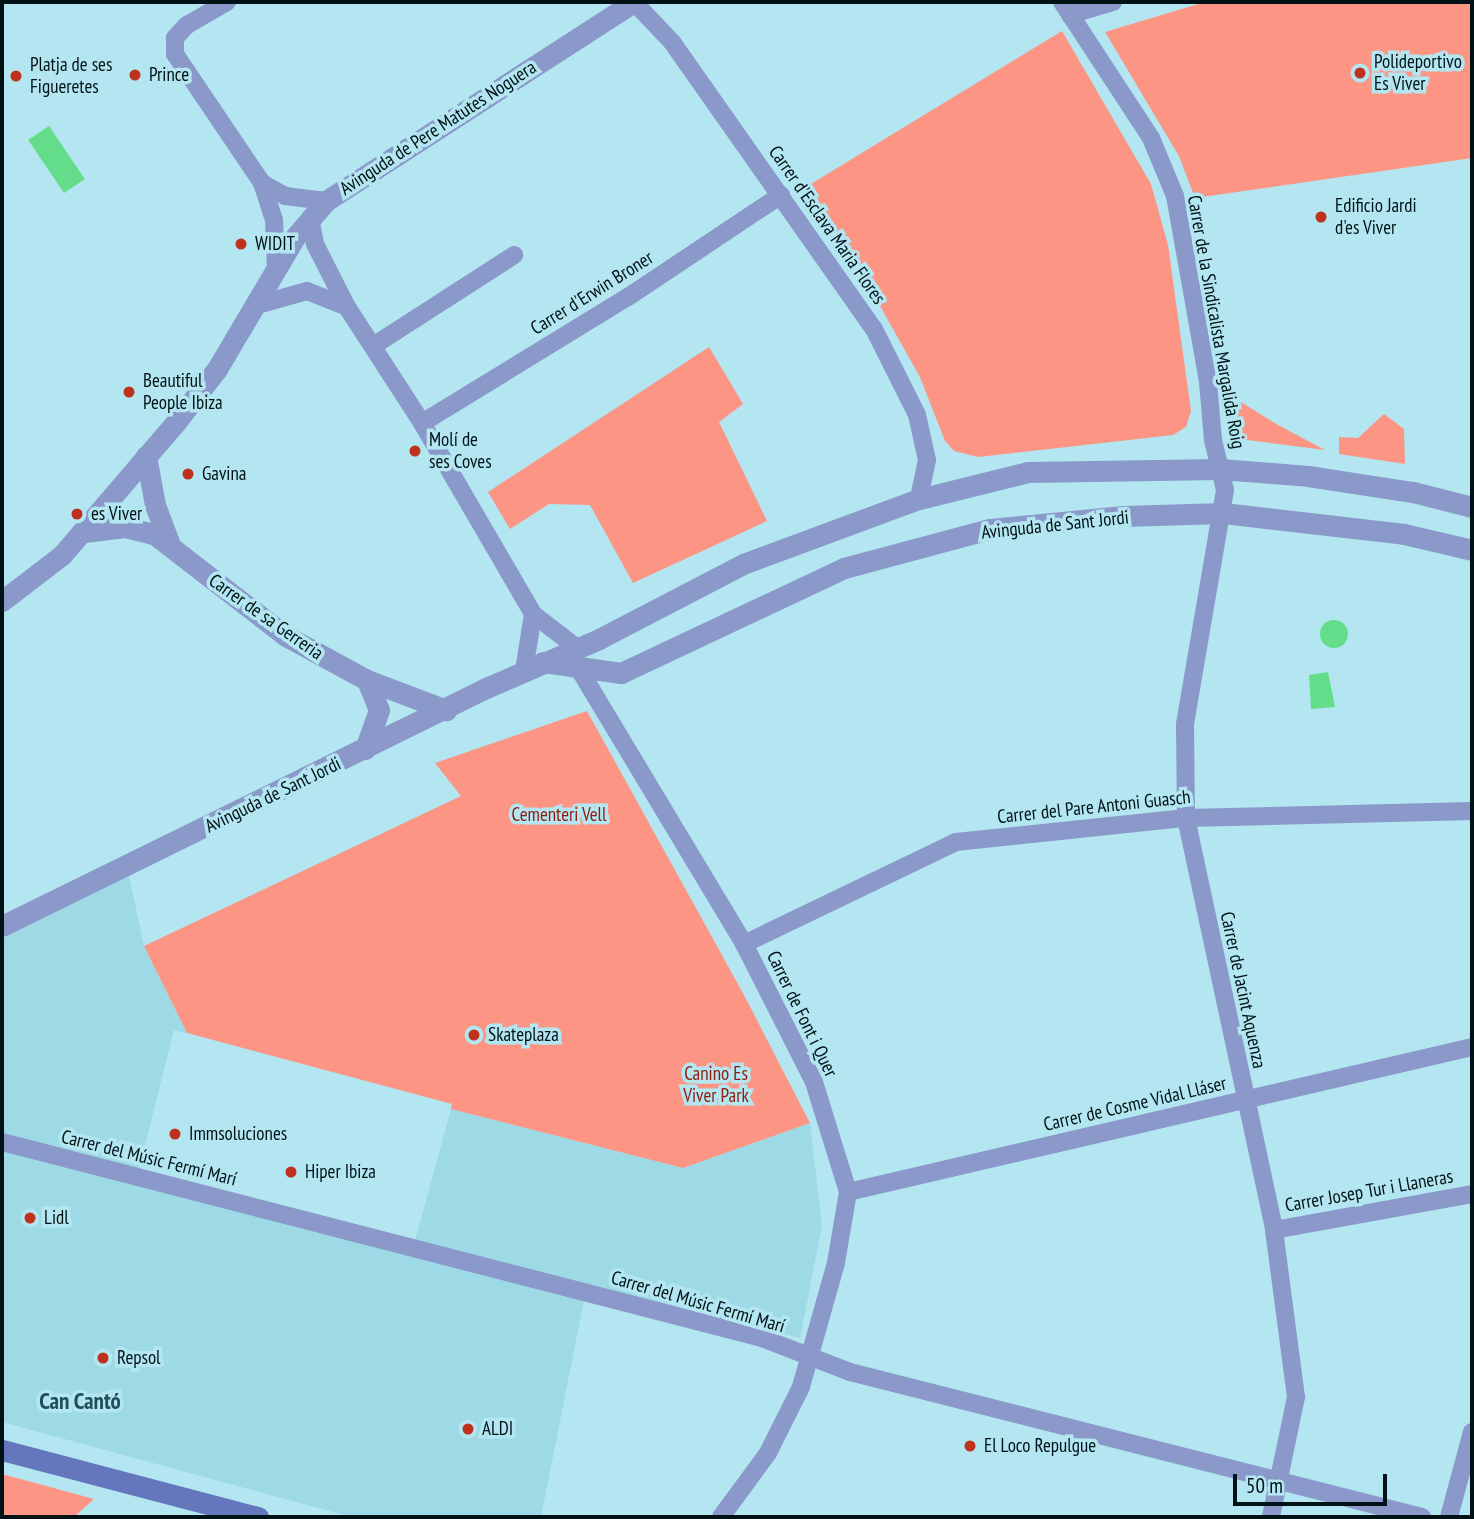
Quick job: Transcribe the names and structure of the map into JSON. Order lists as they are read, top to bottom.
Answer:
{
  "streets": {
    "street": [
      "Avinguda de Pere Matutes Noguera",
      "Carrer d'Esclava Maria Flores",
      "Carrer d'Erwin Broner",
      "Carrer de la Sindicalista Margalida Roig",
      "Avinguda de Sant Jordi",
      "Carrer de sa Gerreria",
      "Carrer del Pare Antoni Guasch",
      "Carrer de Jacint Aquenza",
      "Carrer de Font i Quer",
      "Carrer de Cosme Vidal Lláser",
      "Carrer del Músic Fermí Marí",
      "Carrer Josep Tur i Llaneras"
    ]
  },
  "crossings": [
    ["Avinguda de Pere Matutes Noguera", "Carrer d'Esclava Maria Flores"],
    ["Avinguda de Pere Matutes Noguera", "Carrer de sa Gerreria"],
    ["Carrer d'Esclava Maria Flores", "Carrer d'Erwin Broner"],
    ["Carrer d'Esclava Maria Flores", "Avinguda de Sant Jordi"],
    ["Carrer de la Sindicalista Margalida Roig", "Avinguda de Sant Jordi"],
    ["Carrer de la Sindicalista Margalida Roig", "Carrer de Jacint Aquenza"],
    ["Avinguda de Sant Jordi", "Carrer de sa Gerreria"],
    ["Avinguda de Sant Jordi", "Carrer de Jacint Aquenza"],
    ["Avinguda de Sant Jordi", "Carrer de Font i Quer"],
    ["Carrer del Pare Antoni Guasch", "Carrer de Jacint Aquenza"],
    ["Carrer del Pare Antoni Guasch", "Carrer de Font i Quer"],
    ["Carrer de Jacint Aquenza", "Carrer de Cosme Vidal Lláser"],
    ["Carrer de Jacint Aquenza", "Carrer del Músic Fermí Marí"],
    ["Carrer de Jacint Aquenza", "Carrer Josep Tur i Llaneras"],
    ["Carrer de Font i Quer", "Carrer de Cosme Vidal Lláser"],
    ["Carrer de Font i Quer", "Carrer del Músic Fermí Marí"]
  ],
  "districts": ["Can Cantó"],
  "parks": ["Cementeri Vell", "Canino Es Viver Park"],
  "places": [
    "Polideportivo Es Viver",
    "Prince",
    "Platja de ses Figueretes",
    "Edificio Jardi d'es Viver",
    "WIDIT",
    "Beautiful People Ibiza",
    "Molí de ses Coves",
    "Gavina",
    "es Viver",
    "Skateplaza",
    "Immsoluciones",
    "Hiper Ibiza",
    "Lidl",
    "Repsol",
    "ALDI",
    "El Loco Repulgue"
  ],
  "scale_bar": "50 m"
}
